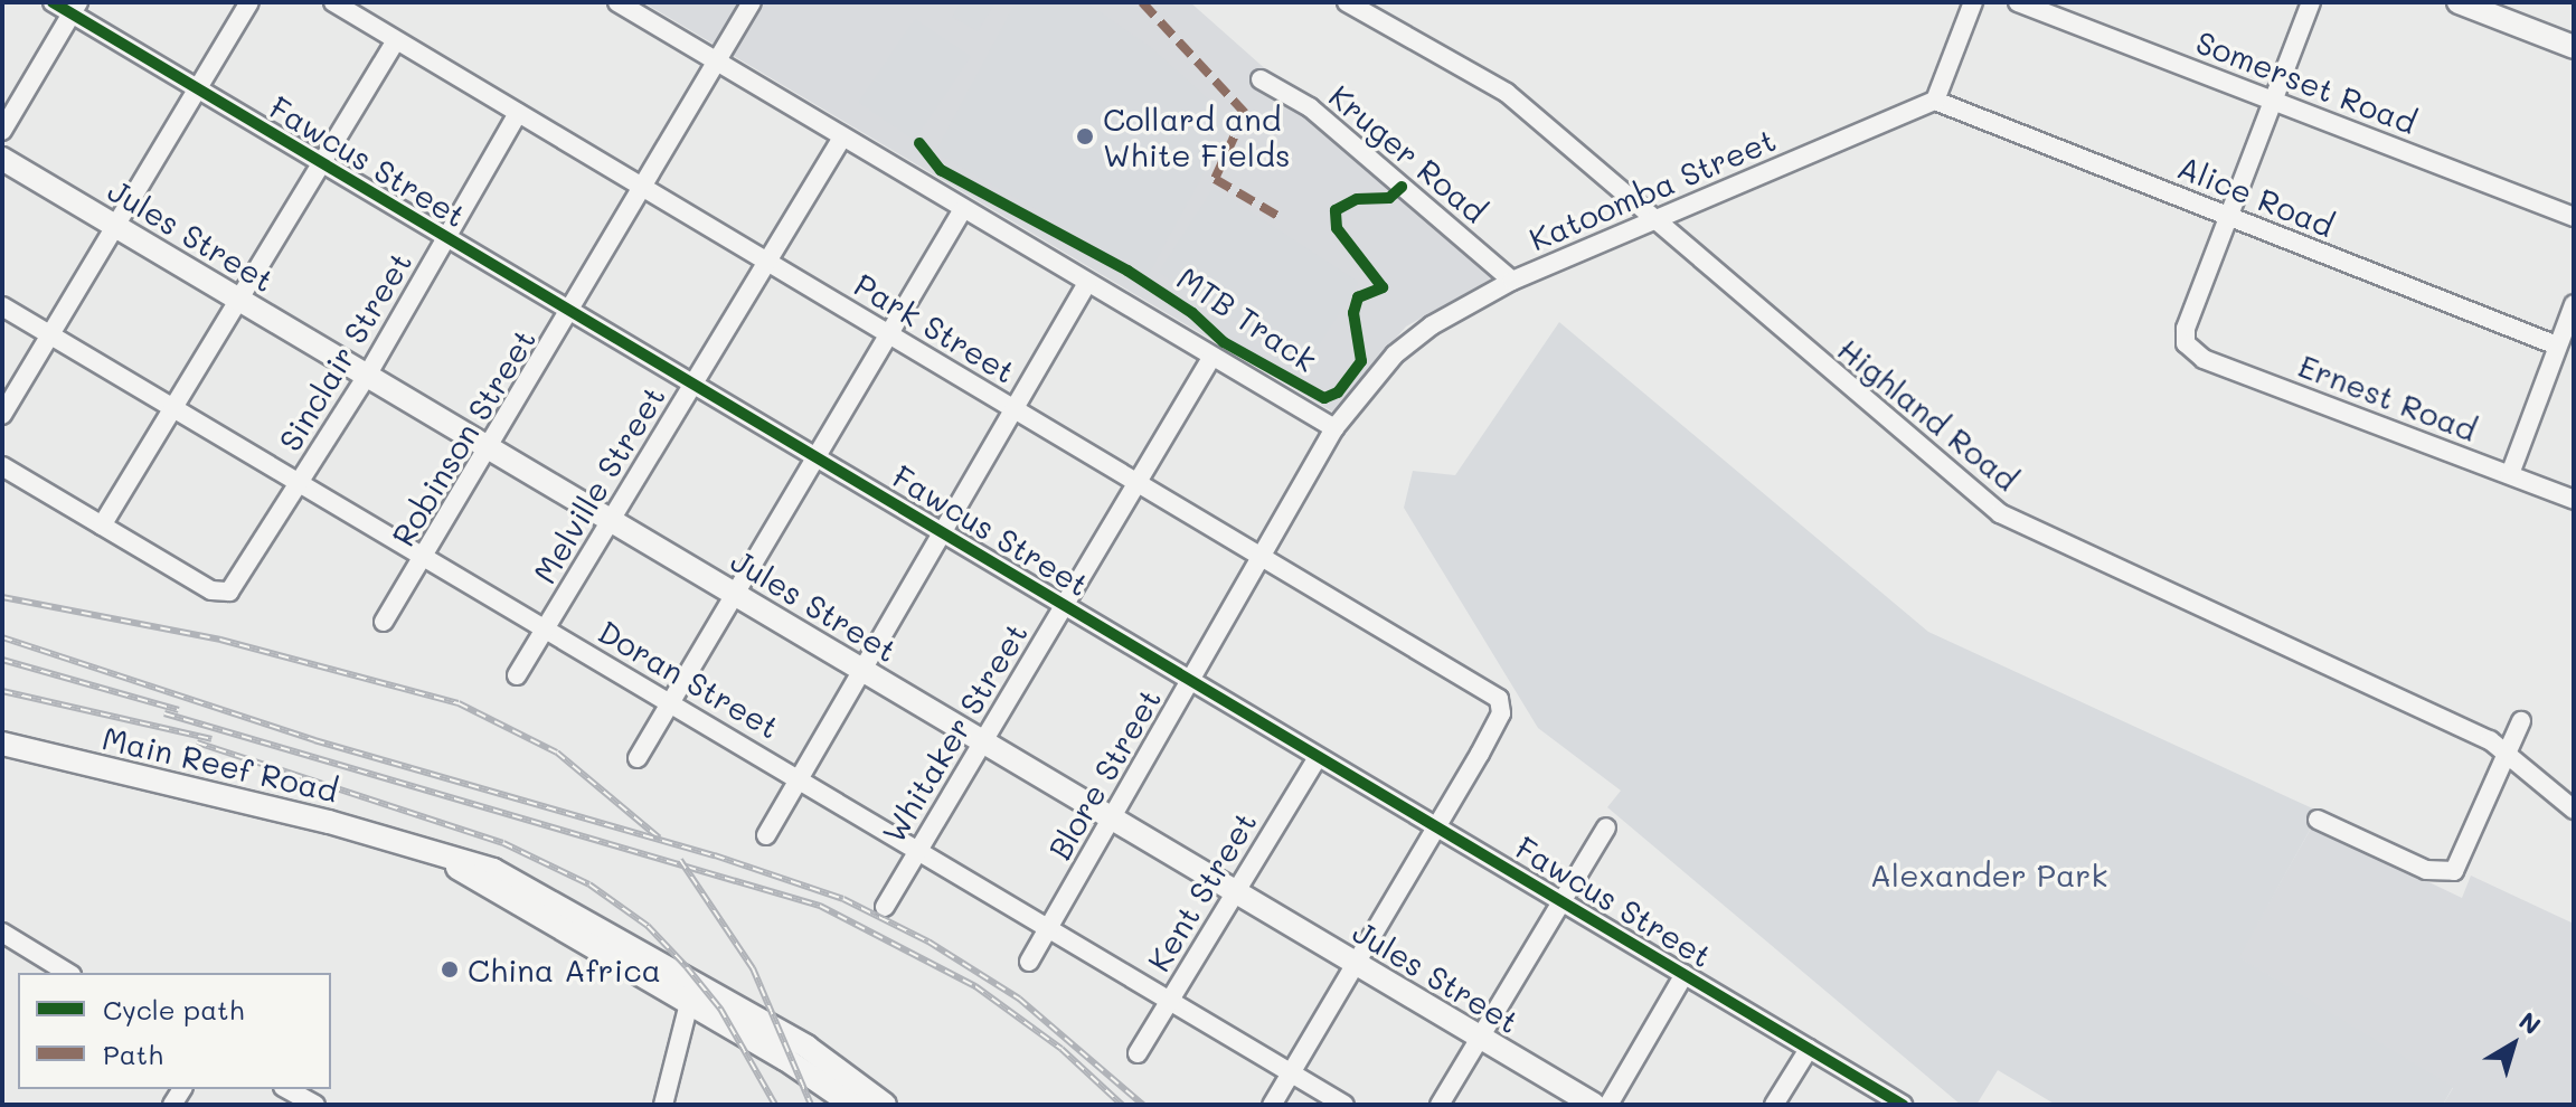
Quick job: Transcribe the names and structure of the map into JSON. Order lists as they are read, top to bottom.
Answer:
{
  "streets": {
    "main road": ["Jules Street", "Main Reef Road"],
    "street": [
      "Somerset Road",
      "Kruger Road",
      "Fawcus Street",
      "Katoomba Street",
      "Alice Road",
      "Park Street",
      "Sinclair Street",
      "Ernest Road",
      "Highland Road",
      "Robinson Street",
      "Melville Street",
      "Doran Street",
      "Whitaker Street",
      "Blore Street",
      "Kent Street"
    ],
    "cycle path": ["MTB Track"]
  },
  "crossings": [
    ["Kruger Road", "Katoomba Street"],
    ["Fawcus Street", "Park Street"],
    ["Fawcus Street", "Sinclair Street"],
    ["Fawcus Street", "Robinson Street"],
    ["Fawcus Street", "Melville Street"],
    ["Fawcus Street", "Whitaker Street"],
    ["Fawcus Street", "Blore Street"],
    ["Fawcus Street", "Kent Street"],
    ["Katoomba Street", "Alice Road"],
    ["Katoomba Street", "Highland Road"],
    ["Katoomba Street", "Blore Street"],
    ["Alice Road", "Ernest Road"],
    ["Jules Street", "Sinclair Street"],
    ["Jules Street", "Robinson Street"],
    ["Jules Street", "Melville Street"],
    ["Jules Street", "Whitaker Street"],
    ["Jules Street", "Blore Street"],
    ["Jules Street", "Kent Street"],
    ["Park Street", "Sinclair Street"],
    ["Park Street", "Robinson Street"],
    ["Park Street", "Melville Street"],
    ["Park Street", "Whitaker Street"],
    ["Park Street", "Blore Street"],
    ["Sinclair Street", "Doran Street"],
    ["Robinson Street", "Doran Street"],
    ["Melville Street", "Doran Street"],
    ["Doran Street", "Whitaker Street"],
    ["Doran Street", "Blore Street"],
    ["Doran Street", "Kent Street"]
  ],
  "parks": ["Alexander Park"],
  "places": ["Collard and White Fields", "China Africa"],
  "legend": ["Cycle path", "Path"],
  "north": "top right"
}
